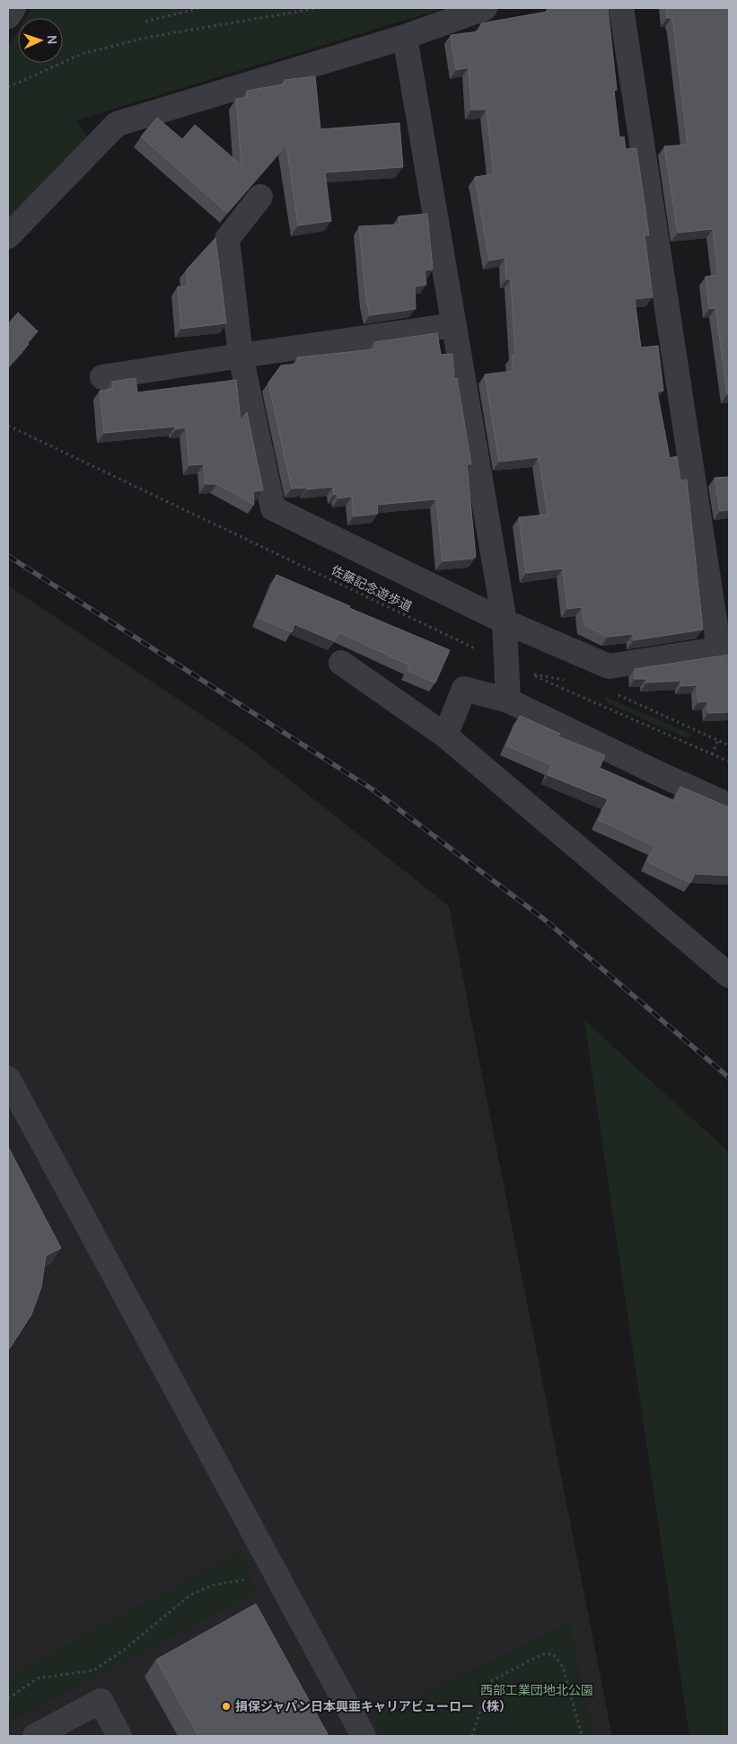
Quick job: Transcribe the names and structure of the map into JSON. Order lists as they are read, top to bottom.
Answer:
{
  "streets": {
    "path": ["佐藤記念遊歩道"]
  },
  "parks": ["西部工業団地北公園"],
  "places": ["損保ジャパン日本興亜キャリアビューロー（株）"],
  "north": "right"
}
